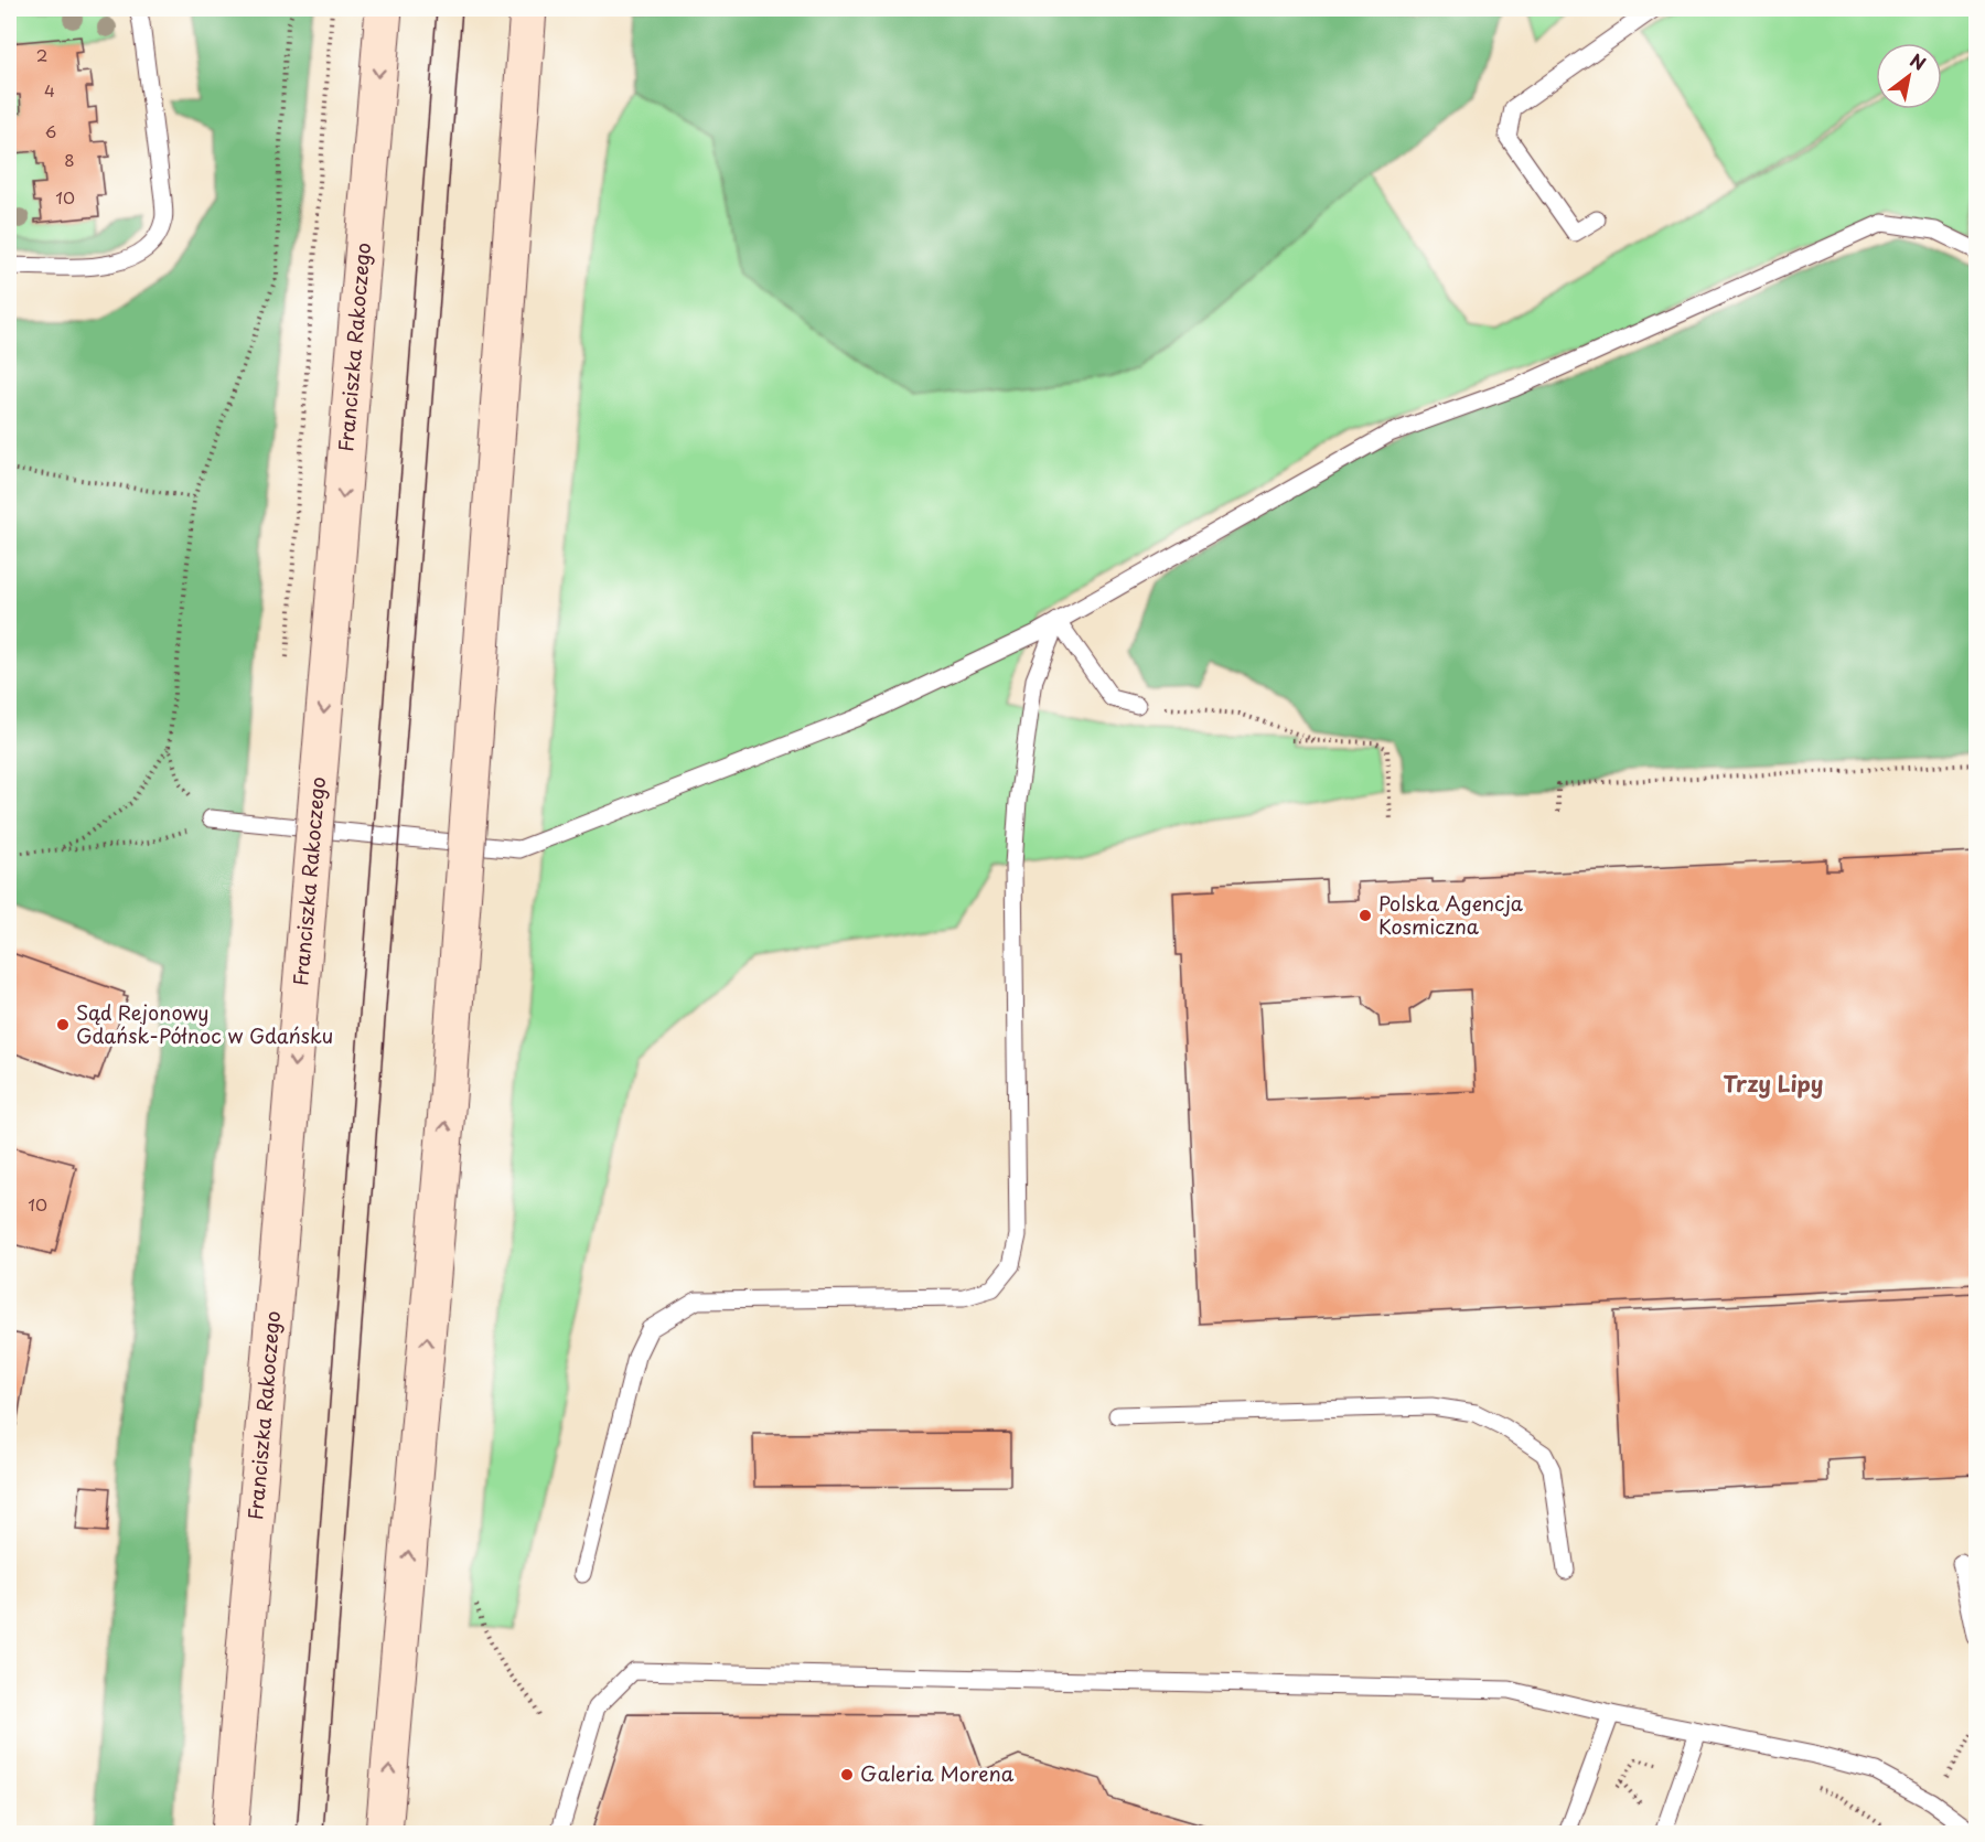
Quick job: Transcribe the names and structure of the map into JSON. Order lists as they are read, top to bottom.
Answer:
{
  "streets": {
    "main road": ["Franciszka Rakoczego"]
  },
  "districts": ["Trzy Lipy"],
  "places": ["Polska Agencja Kosmiczna", "Sąd Rejonowy Gdańsk-Północ w Gdańsku", "Galeria Morena"],
  "house_numbers": [
    "2",
    "4",
    "6",
    "8",
    "10",
    "10"
  ],
  "north": "top right"
}
